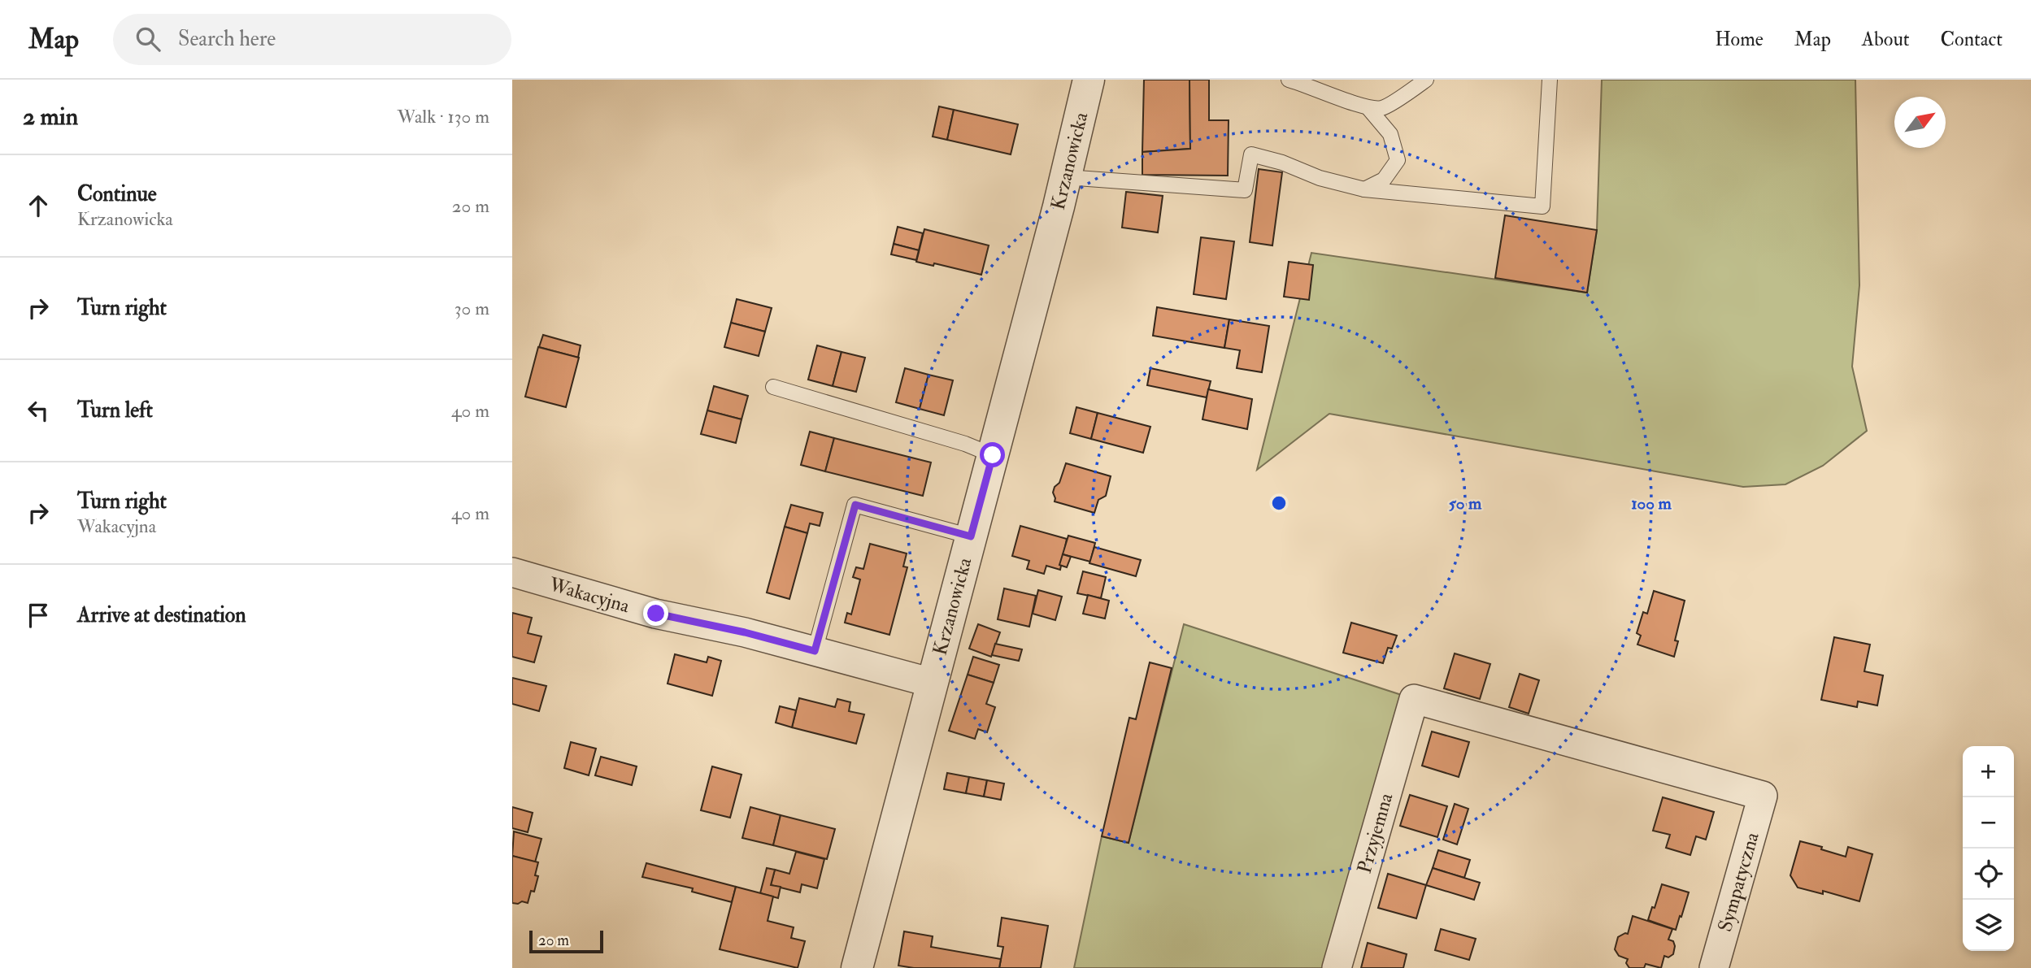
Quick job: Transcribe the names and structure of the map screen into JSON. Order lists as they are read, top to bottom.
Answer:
{
  "streets": {
    "street": [
      "Krzanowicka",
      "Wakacyjna",
      "Przyjemna",
      "Sympatyczna"
    ]
  },
  "crossings": [
    ["Krzanowicka", "Wakacyjna"],
    ["Przyjemna", "Sympatyczna"]
  ],
  "scale_bar": "20 m",
  "north": "top right",
  "page": {
    "header": "Map",
    "search": "Search here",
    "nav": [
      "Home",
      "Map",
      "About",
      "Contact"
    ],
    "heading": ["2 min", "Walk · 130 m"],
    "list": [
      ["Continue", "Krzanowicka", "20 m"],
      ["Turn right", "30 m"],
      ["Turn left", "40 m"],
      ["Turn right", "Wakacyjna", "40 m"],
      "Arrive at destination"
    ],
    "map_buttons": ["+", "−"],
    "scale": "20 m"
  },
  "rings": ["50 m", "100 m"]
}
